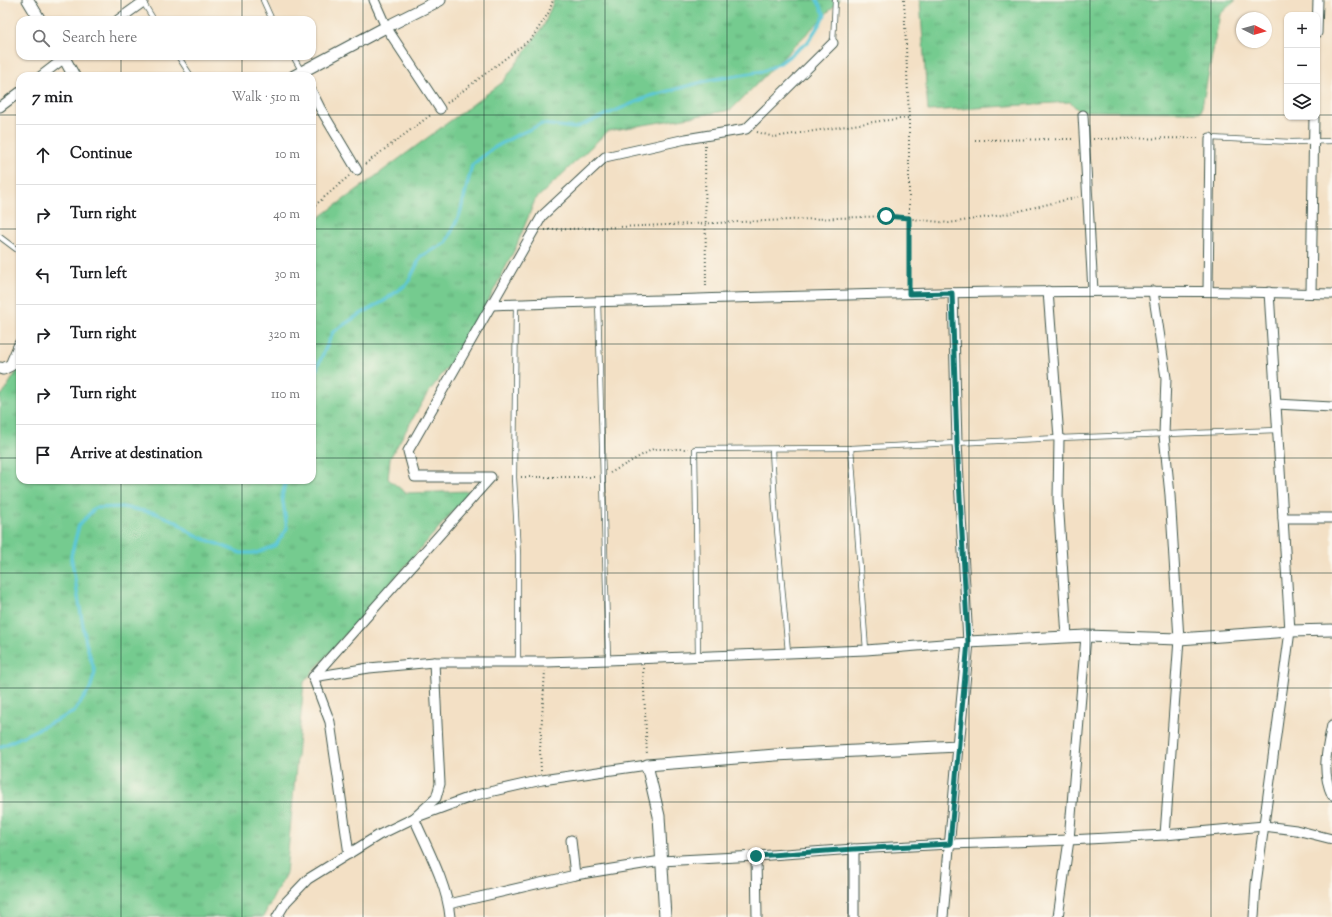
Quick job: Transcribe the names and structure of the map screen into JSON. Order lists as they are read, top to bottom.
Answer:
{
  "north": "right",
  "page": {
    "map_buttons": ["+", "−"],
    "search": "Search here",
    "heading": ["7 min", "Walk · 510 m"],
    "list": [
      ["Continue", "10 m"],
      ["Turn right", "40 m"],
      ["Turn left", "30 m"],
      ["Turn right", "320 m"],
      ["Turn right", "110 m"],
      "Arrive at destination"
    ]
  }
}
